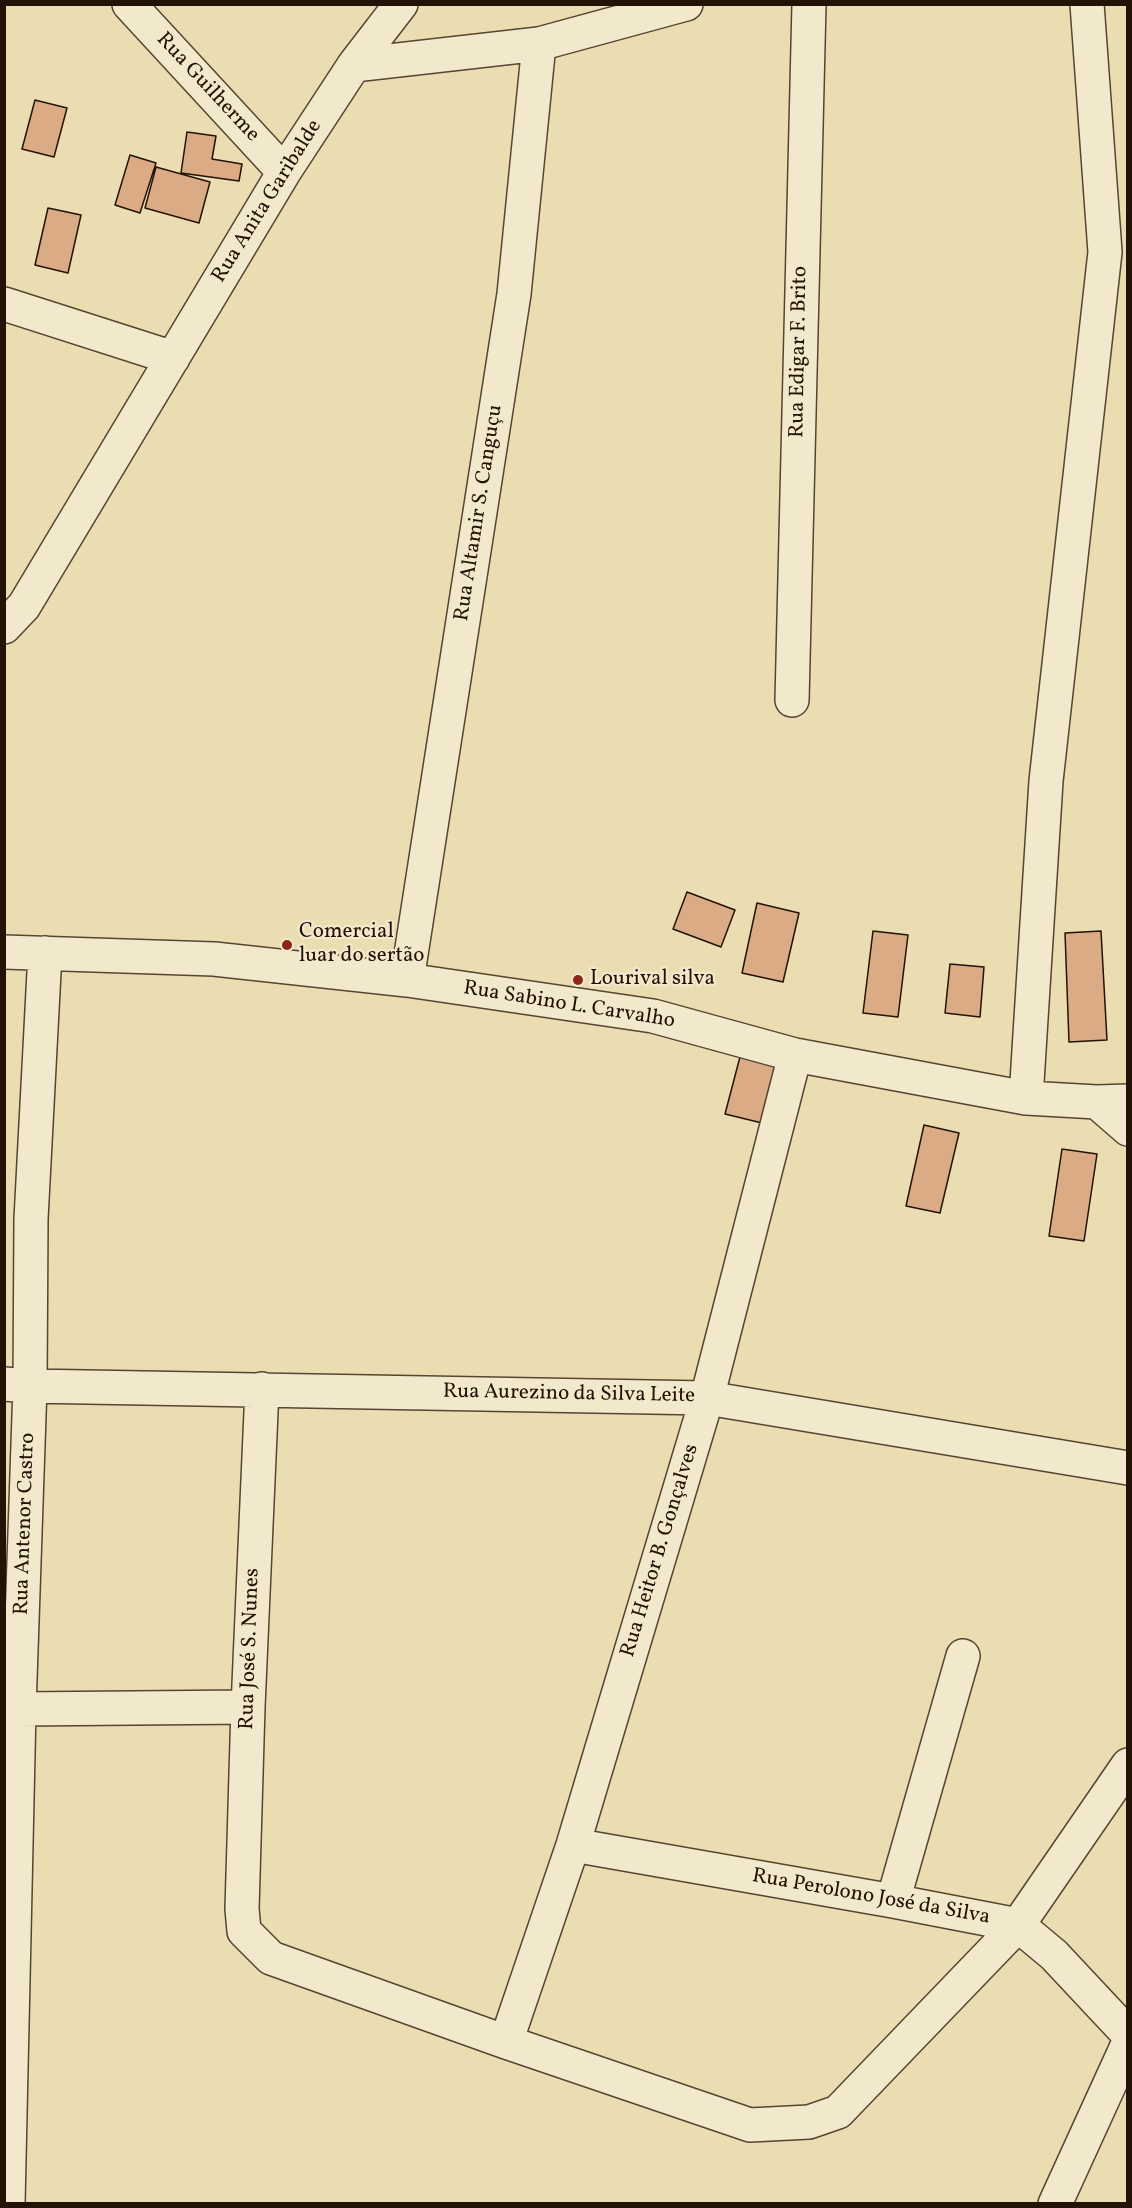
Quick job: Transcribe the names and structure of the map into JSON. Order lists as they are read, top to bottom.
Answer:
{
  "streets": {
    "street": [
      "Rua Guilherme",
      "Rua Anita Garibalde",
      "Rua Edigar F. Brito",
      "Rua Altamir S. Canguçu",
      "Rua Sabino L. Carvalho",
      "Rua Aurezino da Silva Leite",
      "Rua Antenor Castro",
      "Rua Heitor B. Gonçalves",
      "Rua José S. Nunes",
      "Rua Perolono José da Silva"
    ]
  },
  "crossings": [
    ["Rua Guilherme", "Rua Anita Garibalde"],
    ["Rua Altamir S. Canguçu", "Rua Sabino L. Carvalho"],
    ["Rua Sabino L. Carvalho", "Rua Antenor Castro"],
    ["Rua Sabino L. Carvalho", "Rua Heitor B. Gonçalves"],
    ["Rua Aurezino da Silva Leite", "Rua Antenor Castro"],
    ["Rua Aurezino da Silva Leite", "Rua Heitor B. Gonçalves"],
    ["Rua Aurezino da Silva Leite", "Rua José S. Nunes"],
    ["Rua Heitor B. Gonçalves", "Rua José S. Nunes"],
    ["Rua Heitor B. Gonçalves", "Rua Perolono José da Silva"],
    ["Rua José S. Nunes", "Rua Perolono José da Silva"]
  ],
  "places": ["Comercial luar do sertão", "Lourival silva"]
}
